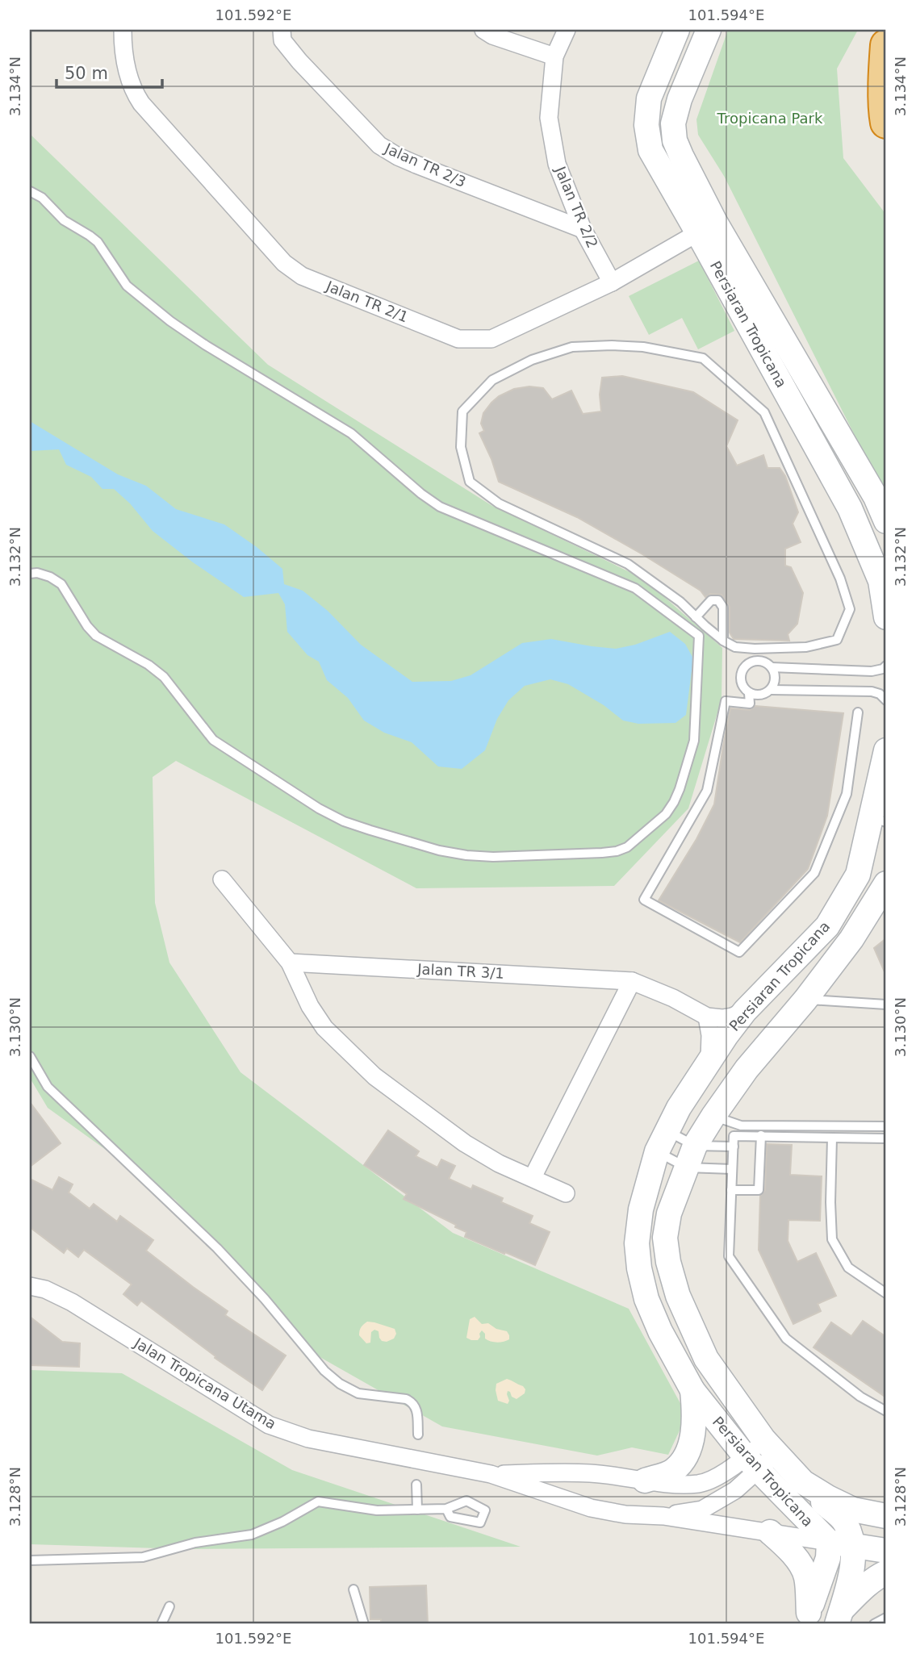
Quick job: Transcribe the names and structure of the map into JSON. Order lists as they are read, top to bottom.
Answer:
{
  "streets": {
    "main road": ["Persiaran Tropicana"],
    "street": [
      "Jalan TR 2/3",
      "Jalan TR 2/2",
      "Jalan TR 2/1",
      "Jalan TR 3/1",
      "Jalan Tropicana Utama"
    ]
  },
  "crossings": [
    ["Jalan TR 2/3", "Jalan TR 2/2"],
    ["Jalan TR 2/2", "Jalan TR 2/1"],
    ["Jalan TR 2/1", "Persiaran Tropicana"],
    ["Persiaran Tropicana", "Jalan Tropicana Utama"]
  ],
  "parks": ["Tropicana Park"],
  "scale_bar": "50 m",
  "coordinates": [
    "101.592°E",
    "101.594°E",
    "3.134°N",
    "3.132°N",
    "3.130°N",
    "3.128°N"
  ]
}
